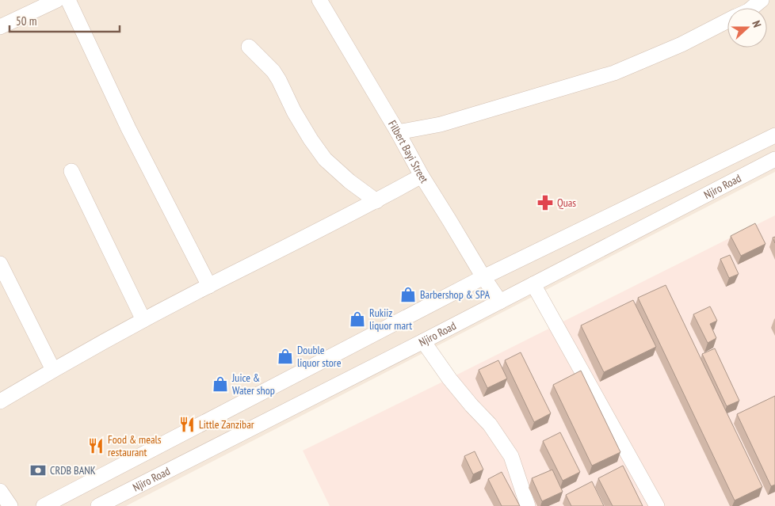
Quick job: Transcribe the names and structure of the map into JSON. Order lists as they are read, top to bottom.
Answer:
{
  "streets": {
    "street": ["Filbert Bayi Street", "Njiro Road"]
  },
  "crossings": [
    ["Filbert Bayi Street", "Njiro Road"]
  ],
  "places": {
    "pharmacy": ["Quas"],
    "shop": [
      "Barbershop & SPA",
      "Rukiiz liquor mart",
      "Double liquor store",
      "Juice & Water shop"
    ],
    "restaurant": ["Little Zanzibar", "Food & meals restaurant"],
    "bank": ["CRDB BANK"]
  },
  "scale_bar": "50 m",
  "north": "right"
}
